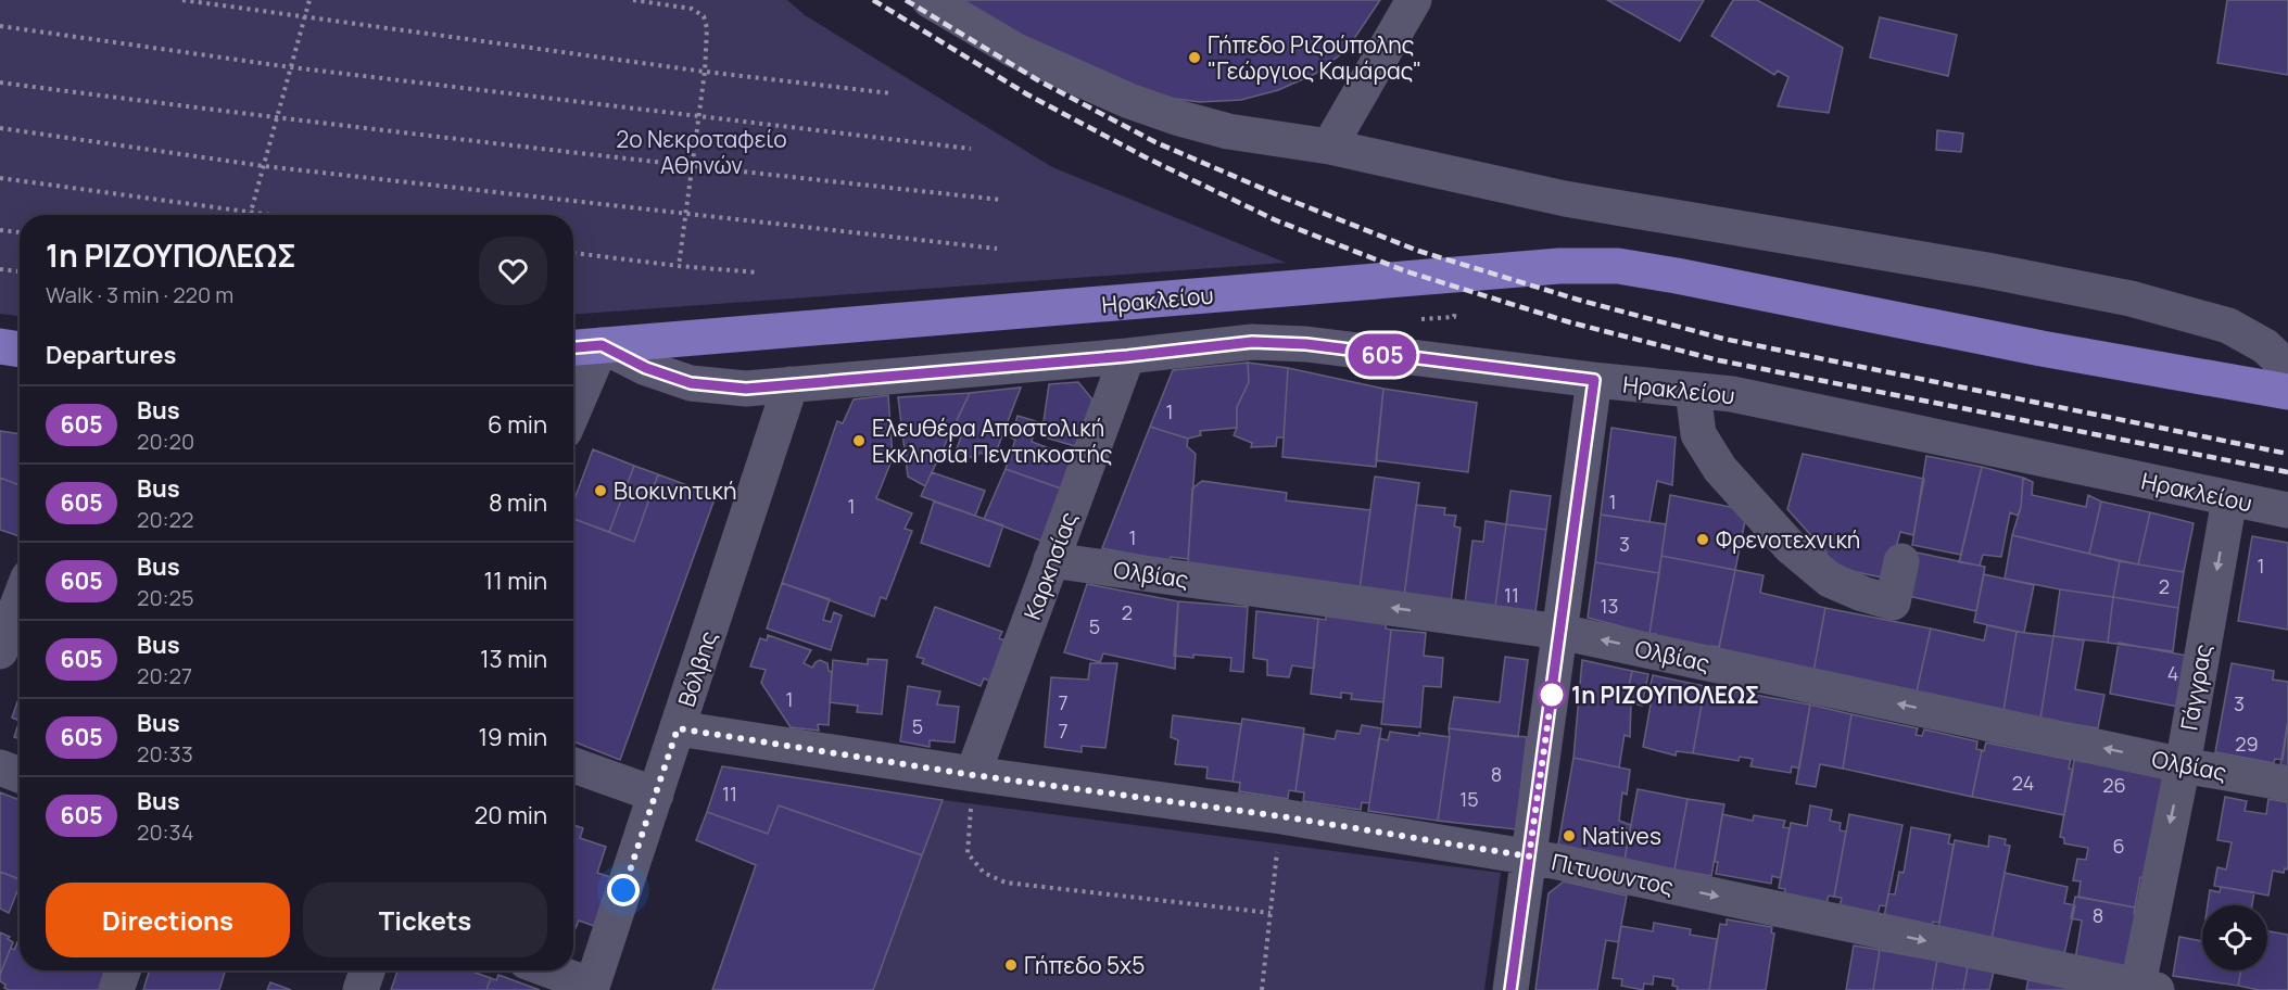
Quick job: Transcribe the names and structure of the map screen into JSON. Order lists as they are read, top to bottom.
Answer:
{
  "streets": {
    "main road": ["Ηρακλείου"],
    "street": [
      "Καρκησίας",
      "Ολβίας",
      "Βόλβης",
      "Γάγγρας",
      "Πιτυουντος"
    ]
  },
  "crossings": [
    ["Ηρακλείου", "Καρκησίας"],
    ["Ηρακλείου", "Βόλβης"],
    ["Ηρακλείου", "Γάγγρας"],
    ["Καρκησίας", "Ολβίας"],
    ["Καρκησίας", "Πιτυουντος"],
    ["Ολβίας", "Γάγγρας"],
    ["Βόλβης", "Πιτυουντος"],
    ["Γάγγρας", "Πιτυουντος"]
  ],
  "one_way": ["Ολβίας", "Γάγγρας", "Πιτυουντος"],
  "parks": ["2ο Νεκροταφείο Αθηνών"],
  "places": [
    "Γήπεδο Ριζούπολης \"Γεώργιος Καμάρας\"",
    "Ελευθέρα Αποστολική Εκκλησία Πεντηκοστής",
    "Βιοκινητική",
    "Φρενοτεχνική",
    "1η ΡΙΖΟΥΠΟΛΕΩΣ",
    "Natives",
    "Γήπεδο 5x5"
  ],
  "lines": ["bus line 605"],
  "house_numbers": [
    "1",
    "1",
    "1",
    "1",
    "3",
    "1",
    "2",
    "11",
    "13",
    "2",
    "5",
    "4",
    "1",
    "7",
    "3",
    "5",
    "7",
    "29",
    "8",
    "24",
    "26",
    "11",
    "15",
    "6",
    "8"
  ],
  "page": {
    "on_map": "605",
    "heading": [
      ["1η ΡΙΖΟΥΠΟΛΕΩΣ", "Walk · 3 min · 220 m"],
      "Departures"
    ],
    "list": [
      {
        "mark": "605",
        "name": "Bus",
        "note": "20:20",
        "value": "6 min"
      },
      {
        "mark": "605",
        "name": "Bus",
        "note": "20:22",
        "value": "8 min"
      },
      {
        "mark": "605",
        "name": "Bus",
        "note": "20:25",
        "value": "11 min"
      },
      {
        "mark": "605",
        "name": "Bus",
        "note": "20:27",
        "value": "13 min"
      },
      {
        "mark": "605",
        "name": "Bus",
        "note": "20:33",
        "value": "19 min"
      },
      {
        "mark": "605",
        "name": "Bus",
        "note": "20:34",
        "value": "20 min"
      }
    ],
    "buttons": ["Directions", "Tickets"]
  }
}
